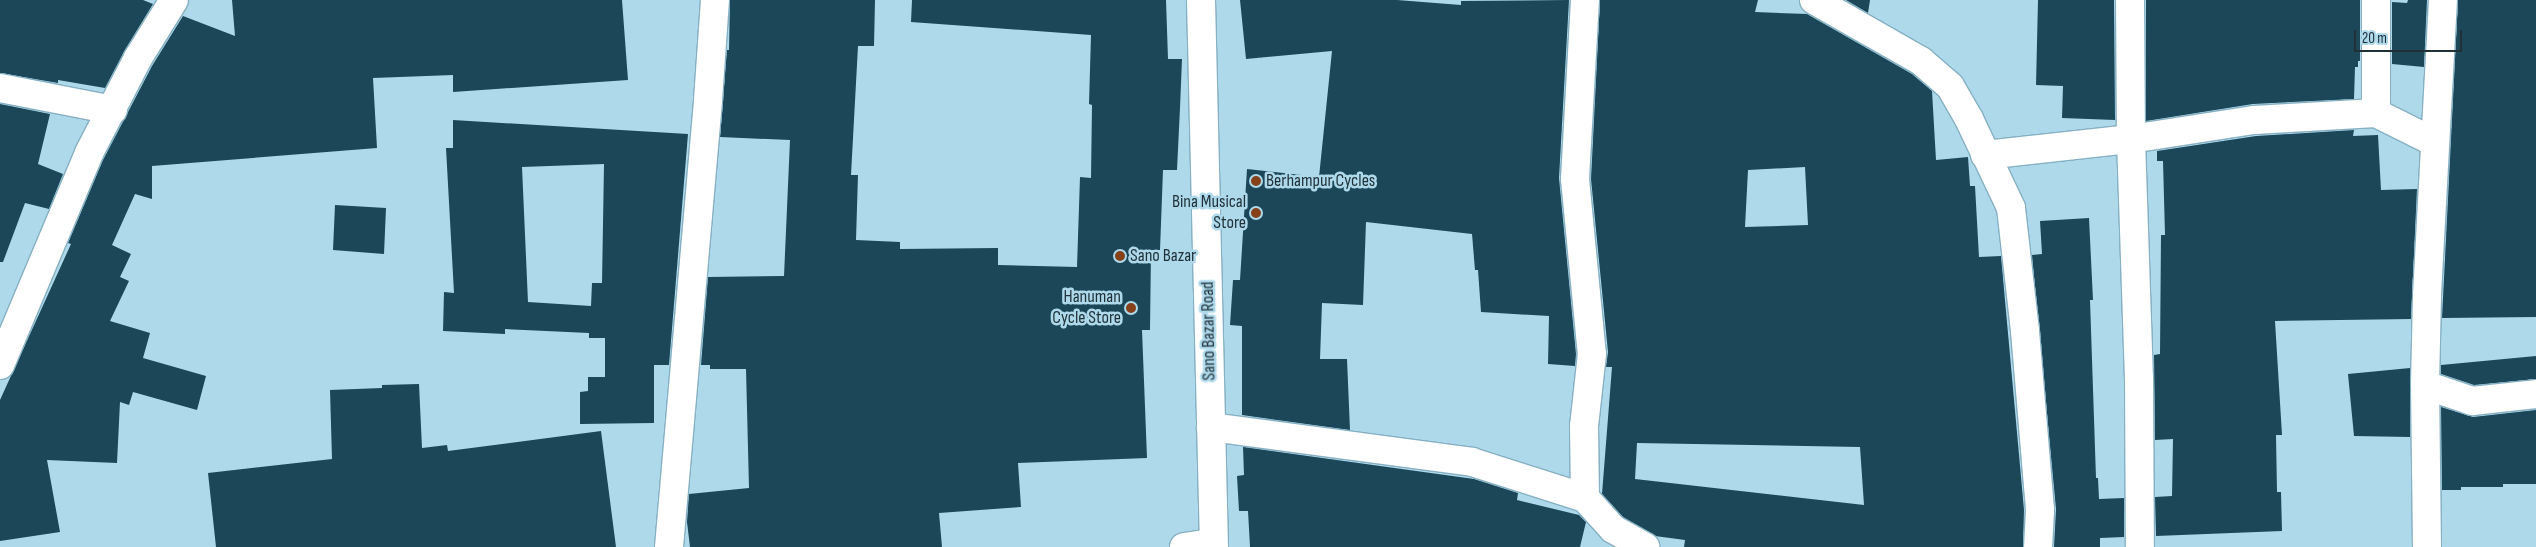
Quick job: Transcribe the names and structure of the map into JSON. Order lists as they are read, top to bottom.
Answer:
{
  "streets": {
    "street": ["Sano Bazar Road"]
  },
  "places": [
    "Berhampur Cycles",
    "Bina Musical Store",
    "Sano Bazar",
    "Hanuman Cycle Store"
  ],
  "scale_bar": "20 m"
}
